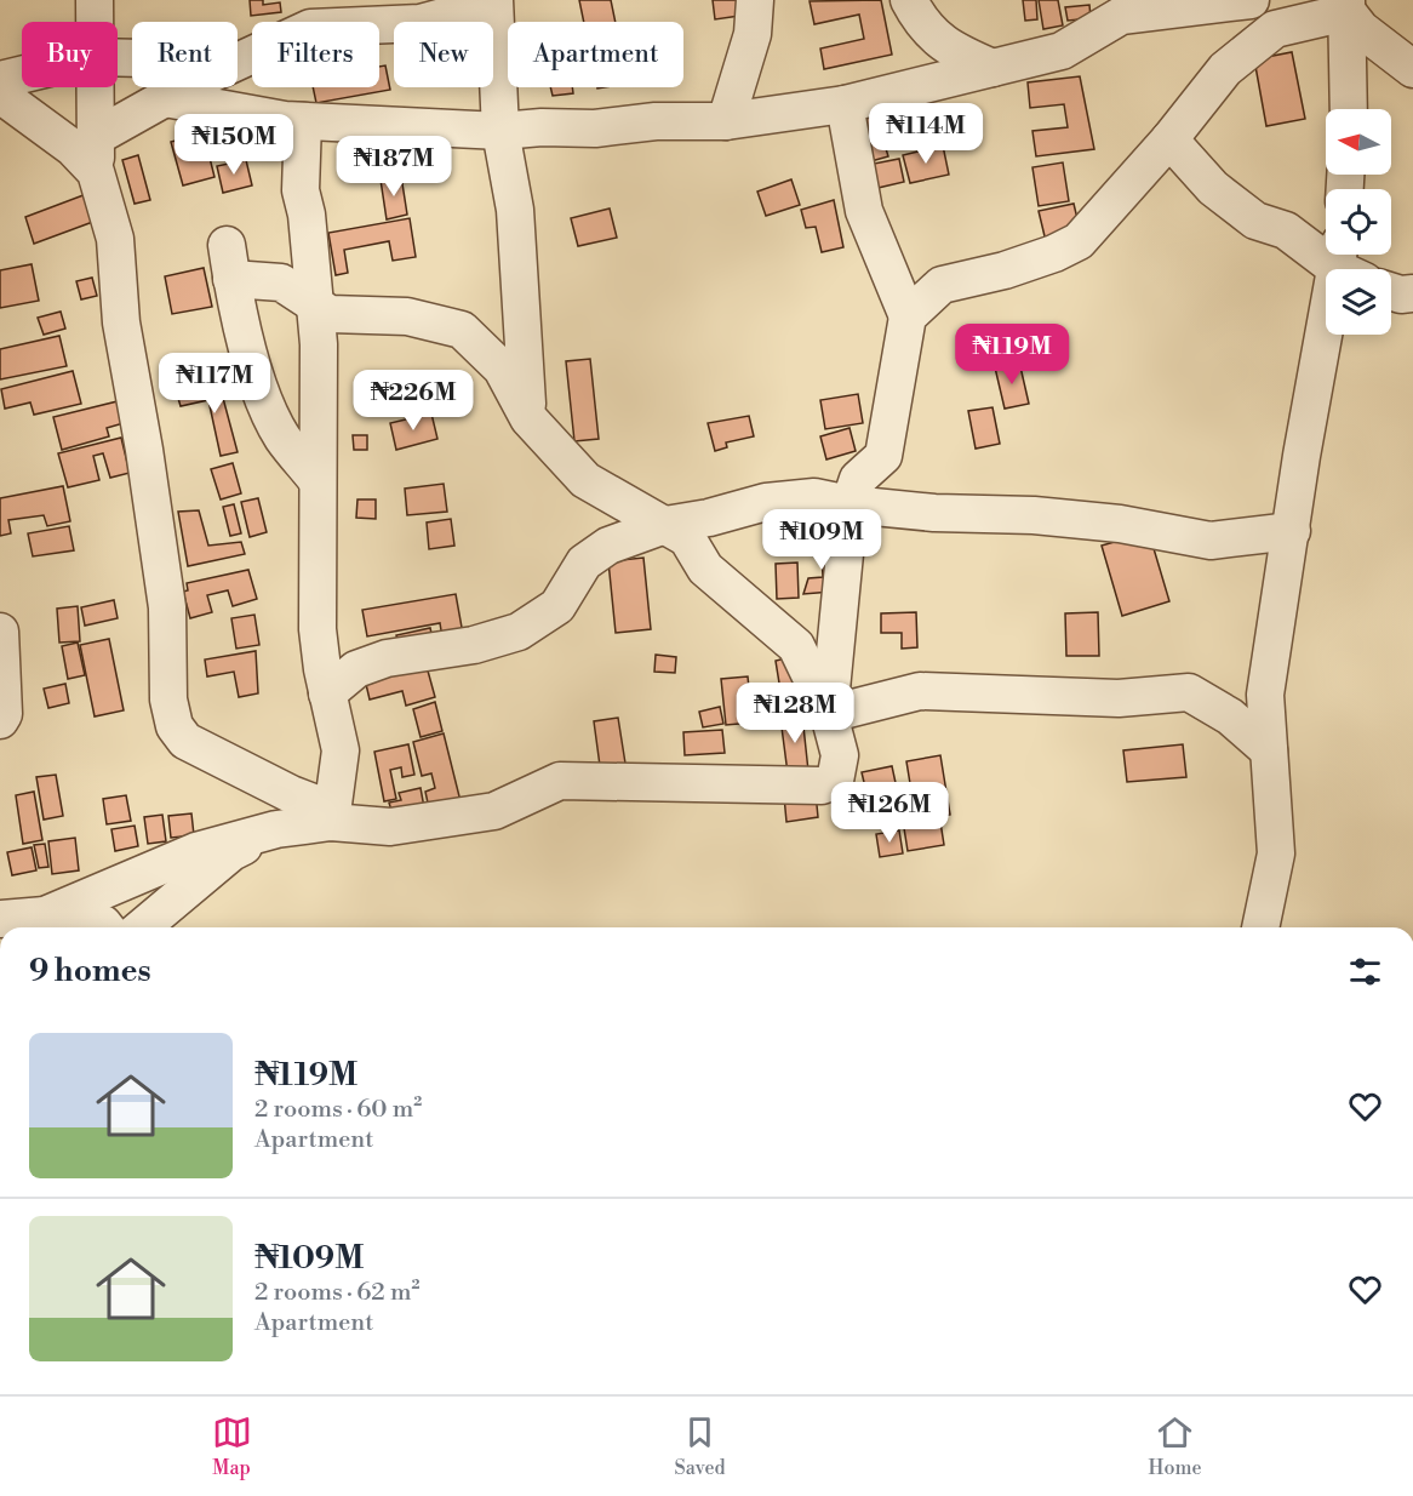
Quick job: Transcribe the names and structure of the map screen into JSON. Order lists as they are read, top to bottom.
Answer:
{
  "north": "left",
  "page": {
    "chip": [
      "Buy",
      "Rent",
      "Filters",
      "New",
      "Apartment"
    ],
    "price": [
      "₦114M",
      "₦150M",
      "₦187M",
      "₦119M",
      "₦117M",
      "₦226M",
      "₦109M",
      "₦128M",
      "₦126M"
    ],
    "heading": "9 homes",
    "list": [
      {
        "name": "₦119M",
        "note": "2 rooms · 60 m² · Apartment"
      },
      {
        "name": "₦109M",
        "note": "2 rooms · 62 m² · Apartment"
      }
    ],
    "tabs": ["Map", "Saved", "Home"]
  }
}
